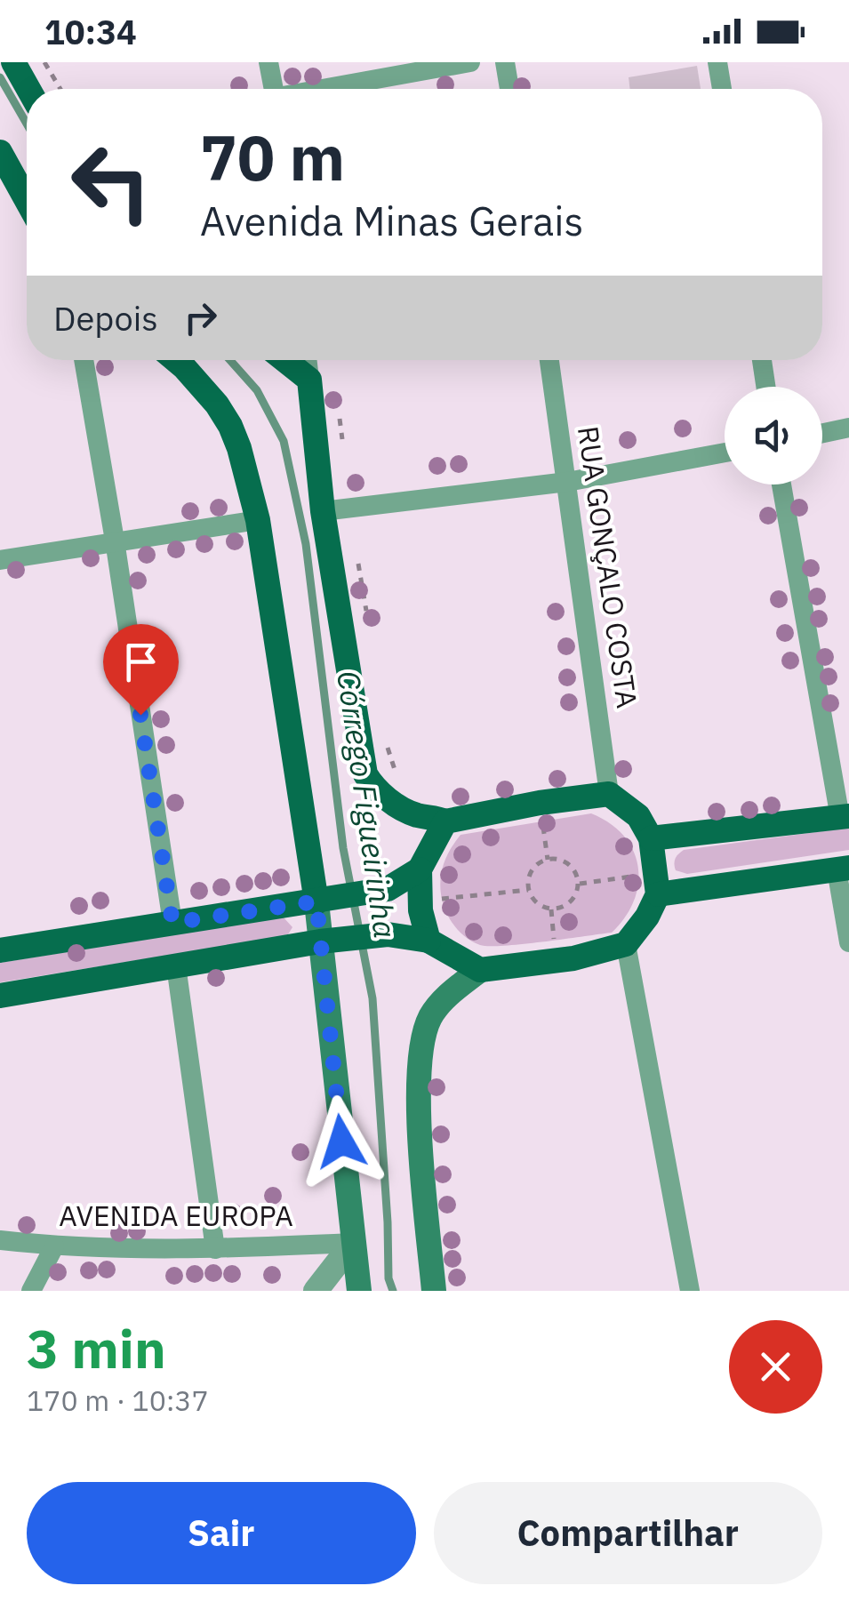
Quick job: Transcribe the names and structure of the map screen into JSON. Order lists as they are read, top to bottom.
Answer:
{
  "streets": {
    "street": ["RUA GONÇALO COSTA", "AVENIDA EUROPA"]
  },
  "water": ["Córrego Figueirinha"],
  "page": {
    "status": "10:34",
    "turn": ["70 m", "Avenida Minas Gerais"],
    "then": "Depois",
    "heading": ["3 min", "170 m · 10:37"],
    "buttons": ["Sair", "Compartilhar"]
  }
}
